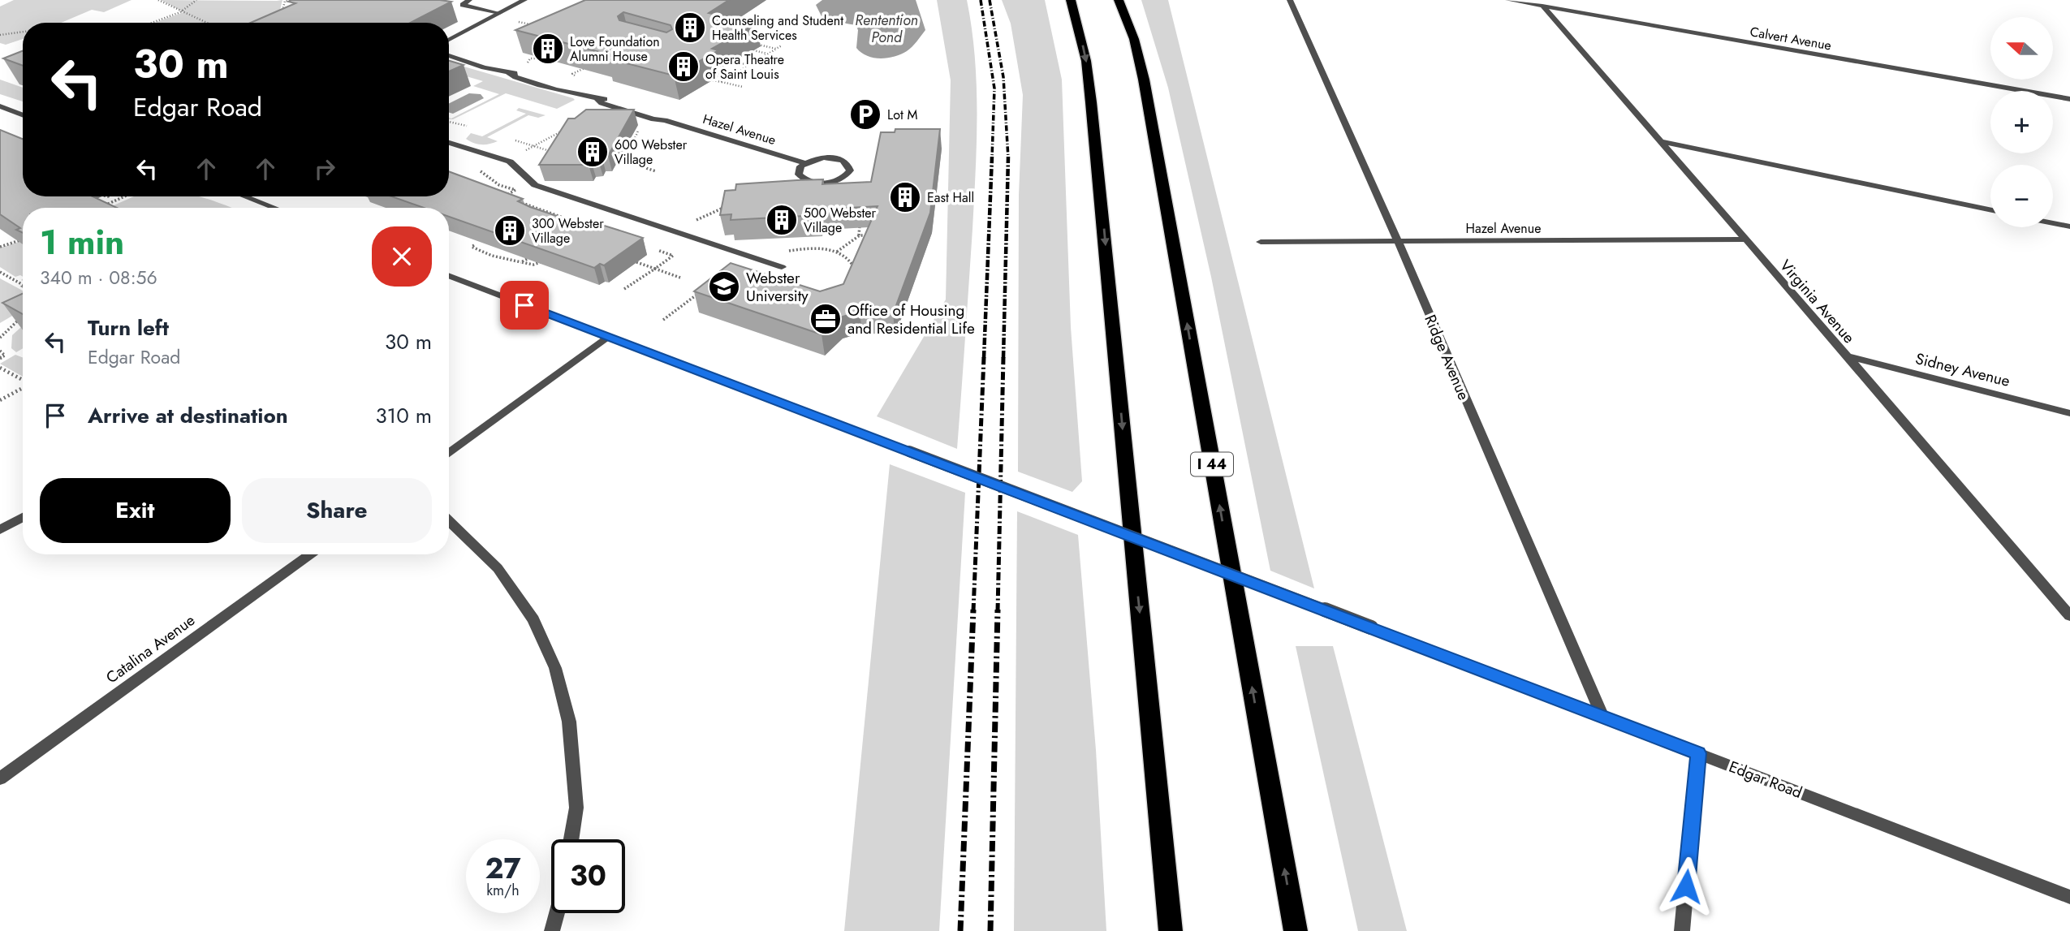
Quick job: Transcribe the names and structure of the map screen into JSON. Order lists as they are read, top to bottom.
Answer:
{
  "streets": {
    "highway": ["I 44"],
    "street": [
      "Calvert Avenue",
      "Hazel Avenue",
      "Virginia Avenue",
      "Ridge Avenue",
      "Sidney Avenue",
      "Catalina Avenue",
      "Edgar Road"
    ]
  },
  "crossings": [
    ["Calvert Avenue", "Virginia Avenue"],
    ["Hazel Avenue", "Virginia Avenue"],
    ["Hazel Avenue", "Ridge Avenue"],
    ["Virginia Avenue", "Sidney Avenue"],
    ["Ridge Avenue", "Edgar Road"]
  ],
  "water": ["Rentention Pond"],
  "places": {
    "building": [
      "Counseling and Student Health Services",
      "Love Foundation Alumni House",
      "Opera Theatre of Saint Louis",
      "600 Webster Village",
      "East Hall",
      "500 Webster Village",
      "300 Webster Village"
    ],
    "parking": ["Lot M"],
    "school or university": ["Webster University"],
    "office": ["Office of Housing and Residential Life"]
  },
  "north": "left",
  "page": {
    "map_buttons": ["+", "−"],
    "turn": ["30 m", "Edgar Road"],
    "heading": ["1 min", "340 m · 08:56"],
    "list": [
      {
        "name": "Turn left",
        "note": "Edgar Road",
        "value": "30 m"
      },
      {
        "name": "Arrive at destination",
        "value": "310 m"
      }
    ],
    "buttons": ["Exit", "Share"],
    "speed": "27 km/h",
    "limit": "30"
  }
}
